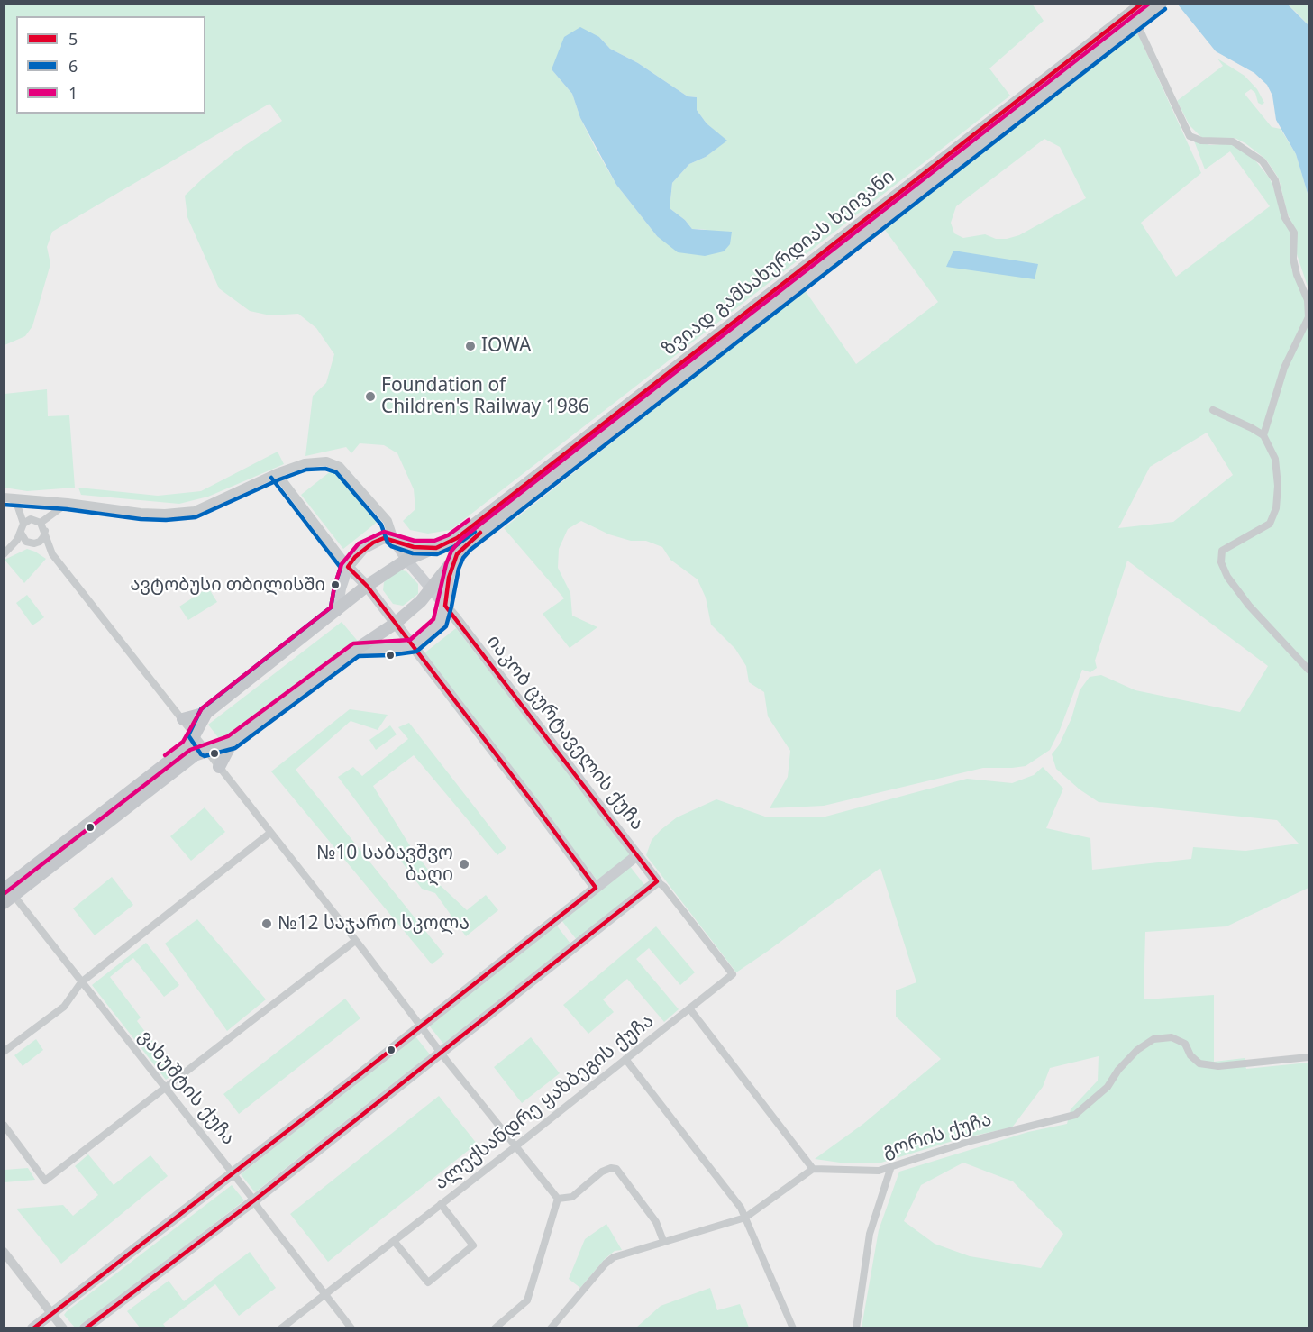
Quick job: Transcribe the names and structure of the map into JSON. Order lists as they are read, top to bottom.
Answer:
{
  "streets": {
    "main road": ["ზვიად გამსახურდიას ხეივანი", "იაკობ ცურტაველის ქუჩა"],
    "street": ["ვახუშტის ქუჩა", "ალექსანდრე ყაზბეგის ქუჩა", "გორის ქუჩა"]
  },
  "crossings": [
    ["ზვიად გამსახურდიას ხეივანი", "იაკობ ცურტაველის ქუჩა"],
    ["იაკობ ცურტაველის ქუჩა", "ალექსანდრე ყაზბეგის ქუჩა"],
    ["ვახუშტის ქუჩა", "ალექსანდრე ყაზბეგის ქუჩა"]
  ],
  "places": [
    "IOWA",
    "Foundation of Children's Railway 1986",
    "ავტობუსი თბილისში",
    "№10 საბავშვო ბაღი",
    "№12 საჯარო სკოლა"
  ],
  "lines": ["transit line 5", "transit line 1", "transit line 6"],
  "legend": ["5", "6", "1"]
}
